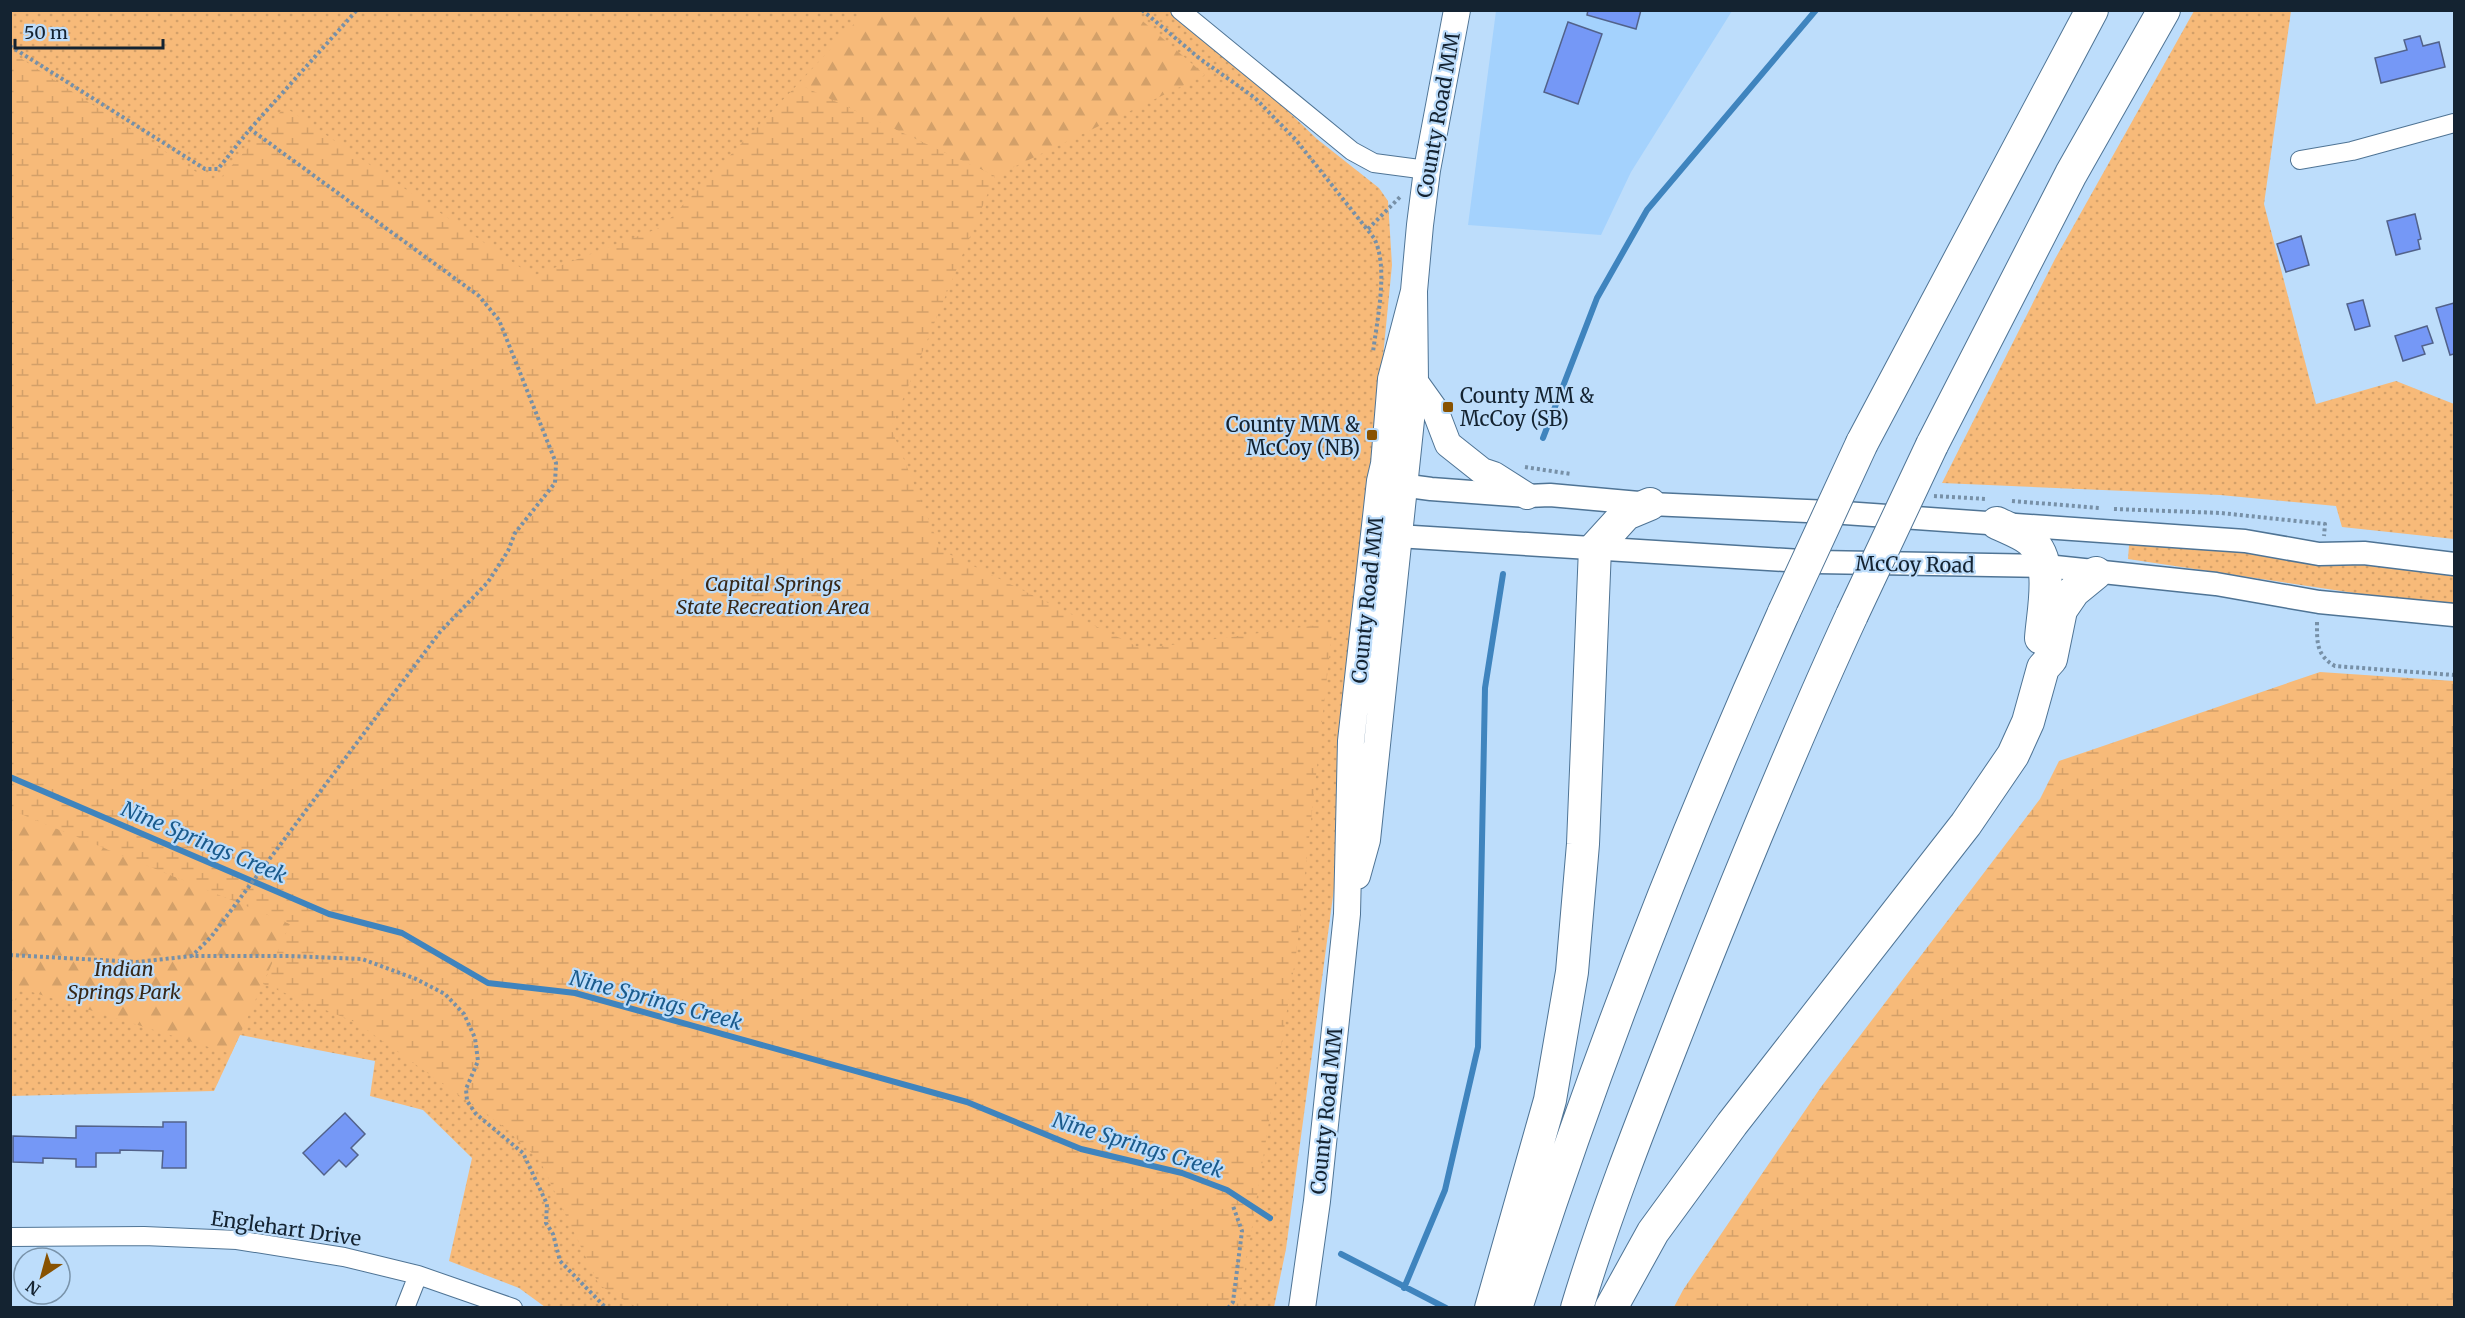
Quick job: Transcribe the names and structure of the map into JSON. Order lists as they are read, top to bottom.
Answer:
{
  "streets": {
    "main road": ["County Road MM"],
    "street": ["McCoy Road", "Englehart Drive"]
  },
  "crossings": [
    ["County Road MM", "McCoy Road"]
  ],
  "water": ["Nine Springs Creek"],
  "parks": ["Capital Springs State Recreation Area", "Indian Springs Park"],
  "places": {
    "transit": ["County MM & McCoy (SB)", "County MM & McCoy (NB)"]
  },
  "scale_bar": "50 m",
  "north": "bottom left"
}
